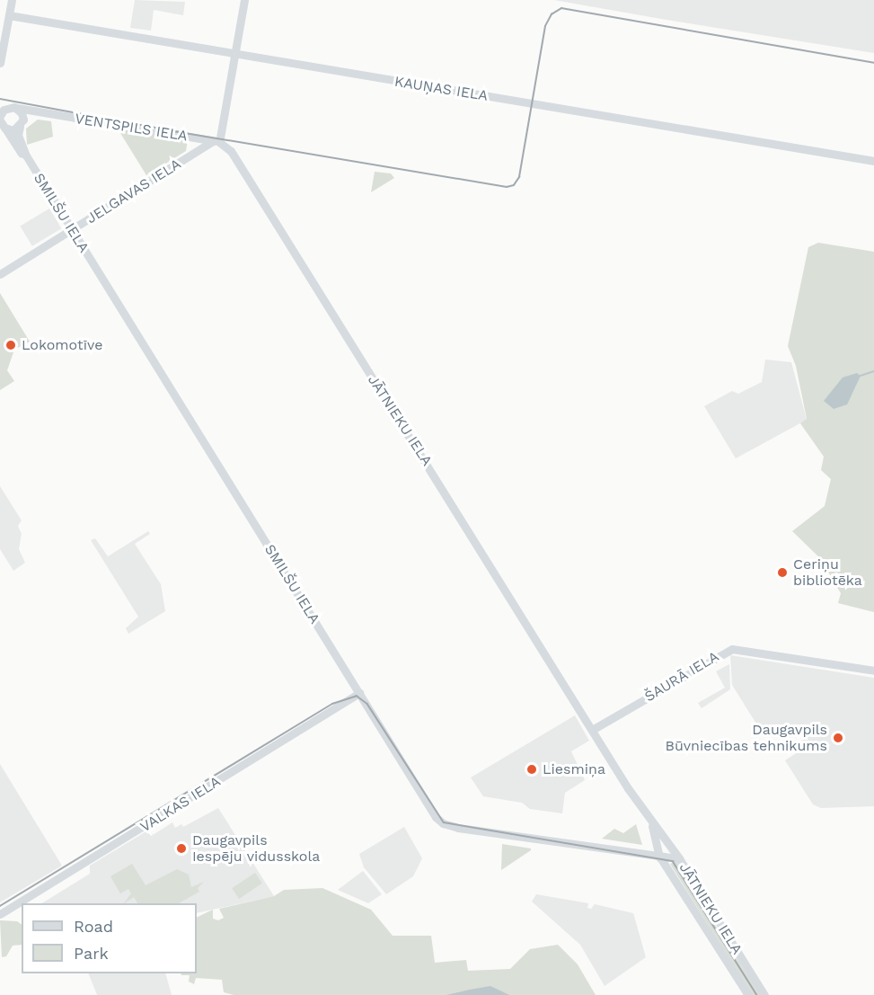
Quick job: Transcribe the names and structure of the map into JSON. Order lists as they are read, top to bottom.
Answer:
{
  "streets": {
    "street": [
      "KAUŅAS IELA",
      "VENTSPILS IELA",
      "JELGAVAS IELA",
      "SMILŠU IELA",
      "JĀTNIEKU IELA",
      "ŠAURĀ IELA",
      "VALKAS IELA"
    ]
  },
  "crossings": [
    ["VENTSPILS IELA", "JELGAVAS IELA"],
    ["VENTSPILS IELA", "SMILŠU IELA"],
    ["VENTSPILS IELA", "JĀTNIEKU IELA"],
    ["JELGAVAS IELA", "SMILŠU IELA"],
    ["JELGAVAS IELA", "JĀTNIEKU IELA"],
    ["SMILŠU IELA", "JĀTNIEKU IELA"],
    ["SMILŠU IELA", "VALKAS IELA"],
    ["JĀTNIEKU IELA", "ŠAURĀ IELA"]
  ],
  "places": [
    "Lokomotīve",
    "Ceriņu bibliotēka",
    "Daugavpils Būvniecības tehnikums",
    "Liesmiņa",
    "Daugavpils Iespēju vidusskola"
  ],
  "legend": ["Road", "Park"]
}
